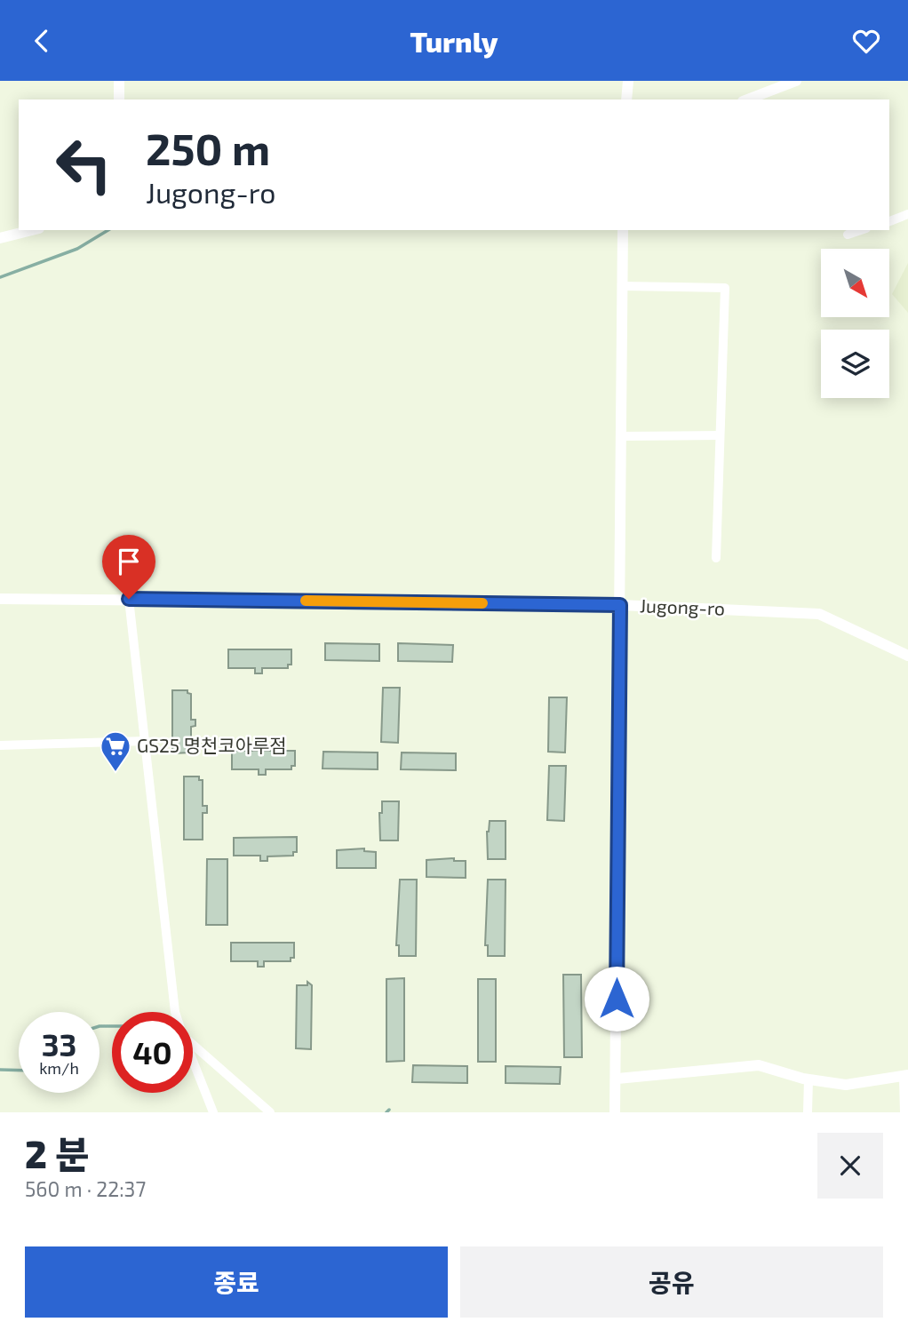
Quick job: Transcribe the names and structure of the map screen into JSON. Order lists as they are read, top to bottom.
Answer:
{
  "streets": {
    "street": ["Jugong-ro"]
  },
  "places": {
    "supermarket": ["GS25 명천코아루점"]
  },
  "north": "bottom right",
  "page": {
    "header": "Turnly",
    "turn": ["250 m", "Jugong-ro"],
    "speed": "33 km/h",
    "limit": "40",
    "heading": ["2 분", "560 m · 22:37"],
    "buttons": ["종료", "공유"]
  }
}
